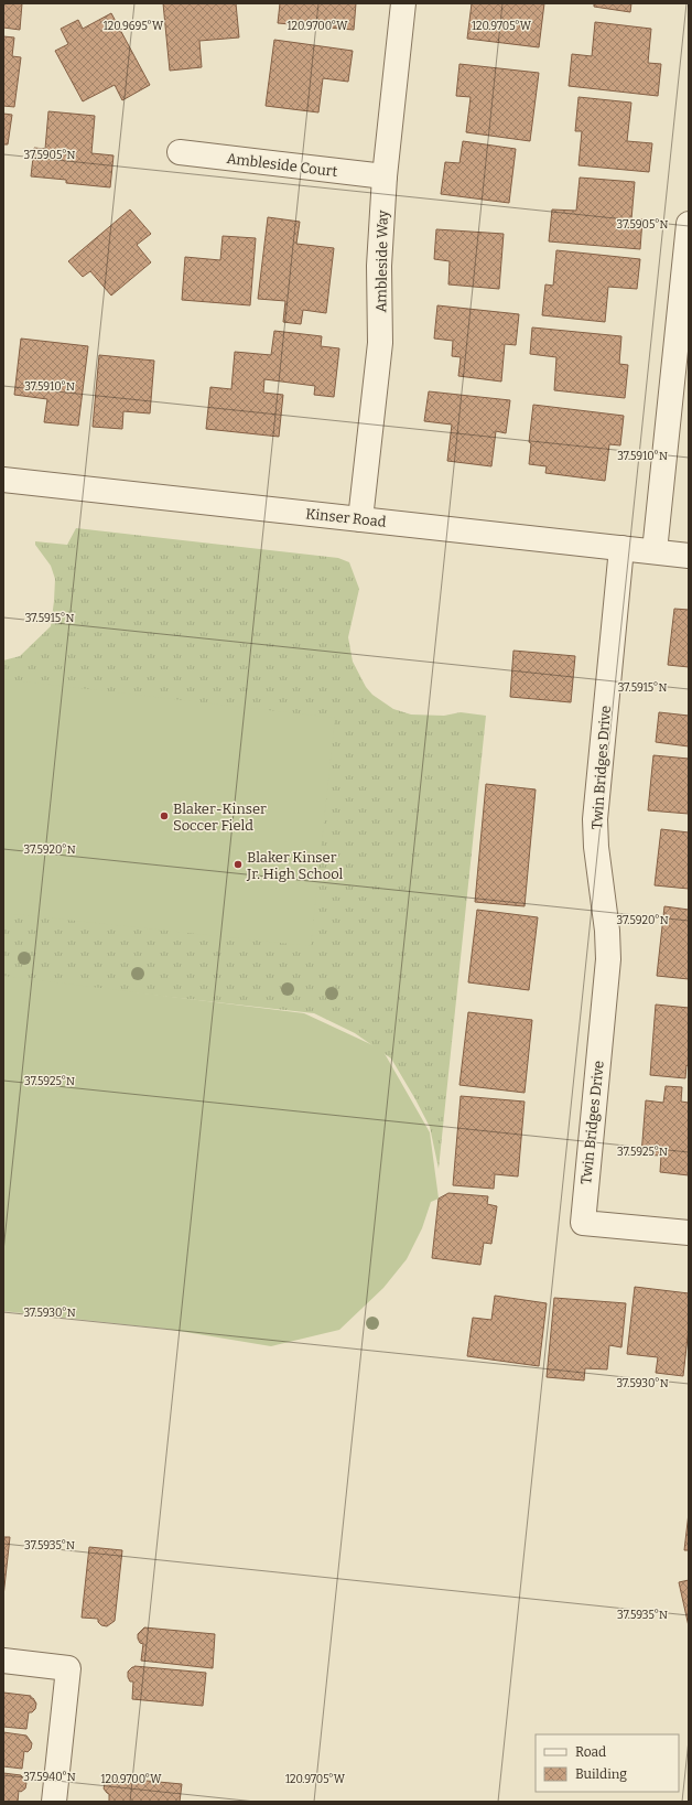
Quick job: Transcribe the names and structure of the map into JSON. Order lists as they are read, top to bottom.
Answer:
{
  "streets": {
    "street": [
      "Ambleside Court",
      "Ambleside Way",
      "Kinser Road",
      "Twin Bridges Drive"
    ]
  },
  "crossings": [
    ["Ambleside Court", "Ambleside Way"],
    ["Ambleside Way", "Kinser Road"],
    ["Kinser Road", "Twin Bridges Drive"]
  ],
  "places": ["Blaker-Kinser Soccer Field", "Blaker Kinser Jr. High School"],
  "legend": ["Road", "Building"],
  "coordinates": [
    "120.9695°W",
    "120.9700°W",
    "120.9705°W",
    "37.5905°N",
    "37.5910°N",
    "37.5915°N",
    "37.5920°N",
    "37.5925°N",
    "37.5930°N",
    "37.5935°N",
    "37.5940°N"
  ]
}
